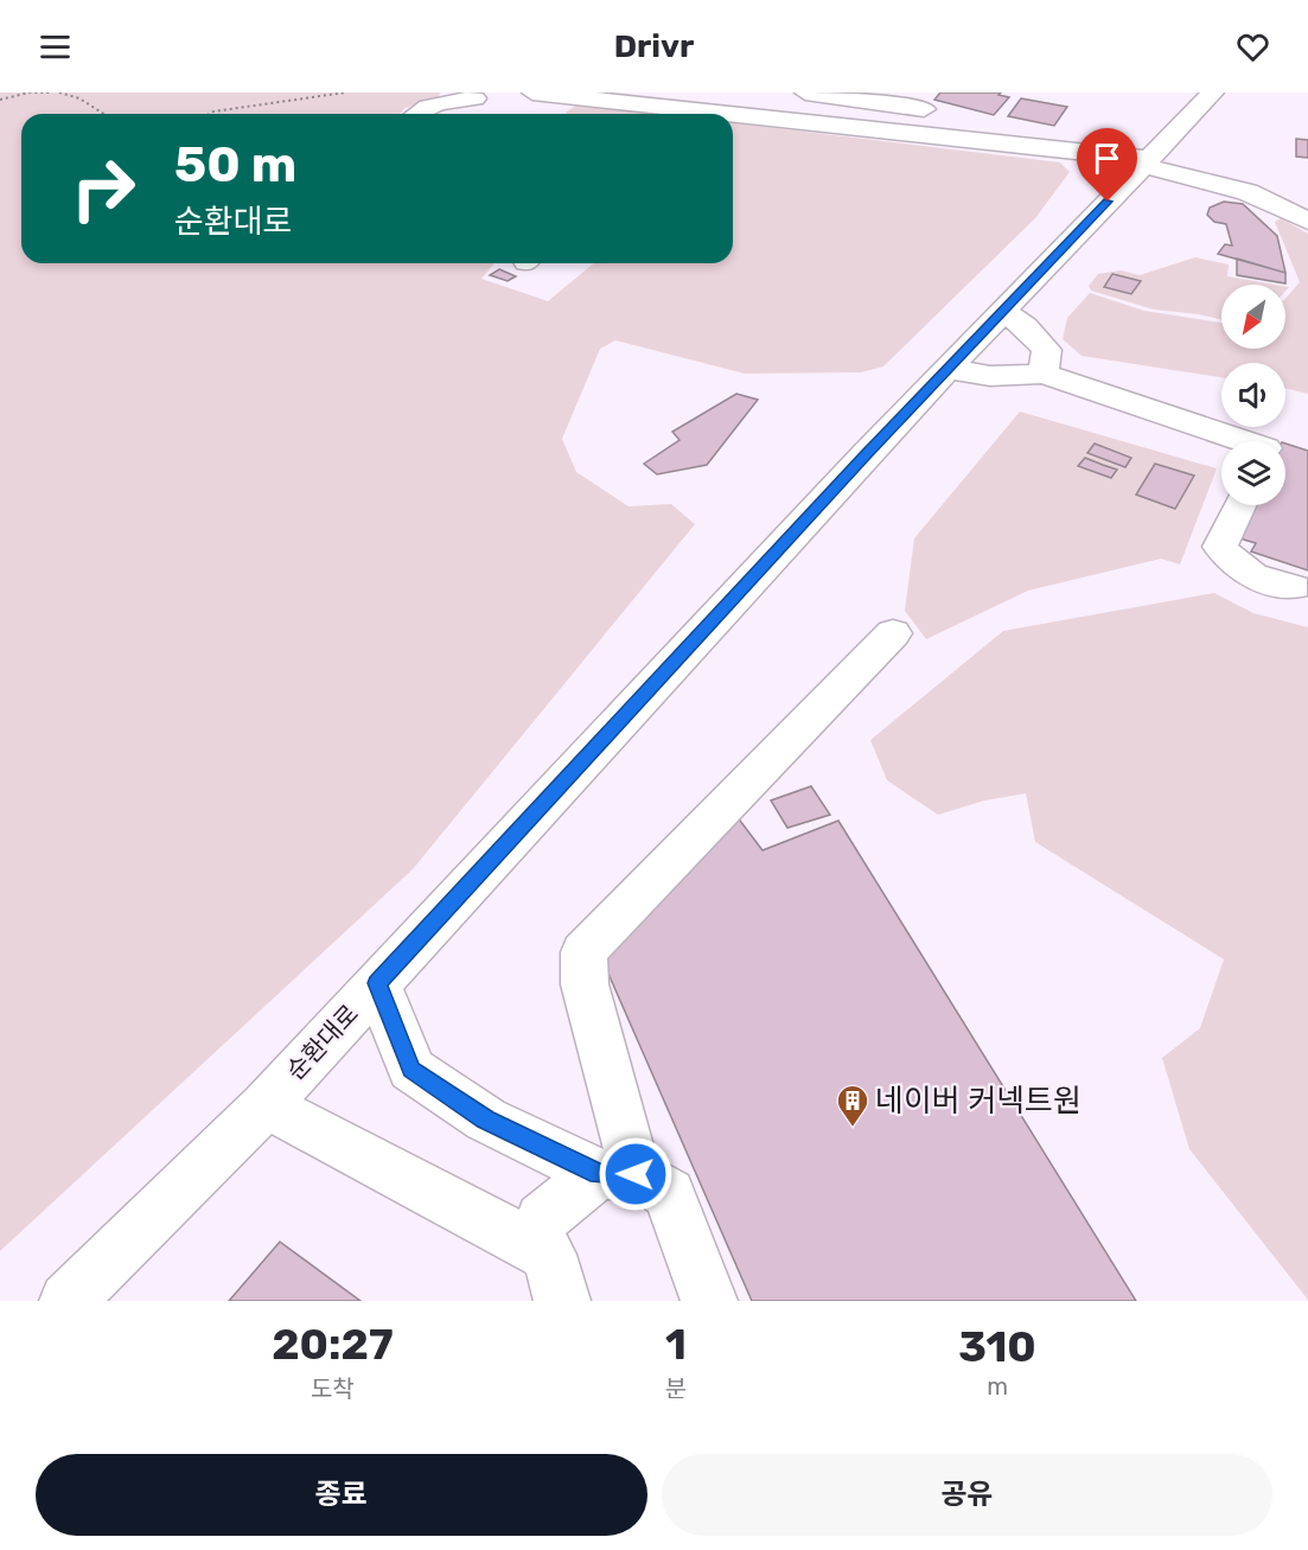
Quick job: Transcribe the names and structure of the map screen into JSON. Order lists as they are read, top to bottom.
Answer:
{
  "streets": {
    "street": ["순환대로"]
  },
  "places": {
    "building": ["네이버 커넥트원"]
  },
  "north": "bottom left",
  "page": {
    "header": "Drivr",
    "turn": ["50 m", "순환대로"],
    "eta": [
      "20:27",
      "도착",
      "1",
      "분",
      "310",
      "m"
    ],
    "buttons": ["종료", "공유"]
  }
}
